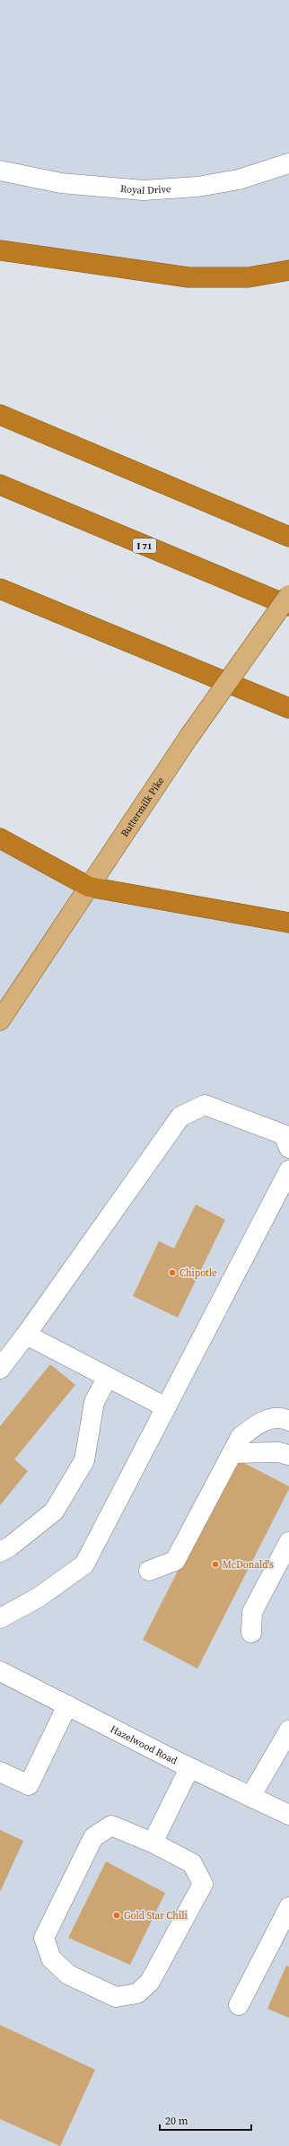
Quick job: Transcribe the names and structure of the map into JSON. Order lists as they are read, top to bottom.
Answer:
{
  "streets": {
    "highway": ["I 71"],
    "main road": ["Buttermilk Pike"],
    "street": ["Royal Drive", "Hazelwood Road"]
  },
  "places": ["Chipotle", "McDonald's", "Gold Star Chili"],
  "scale_bar": "20 m"
}
